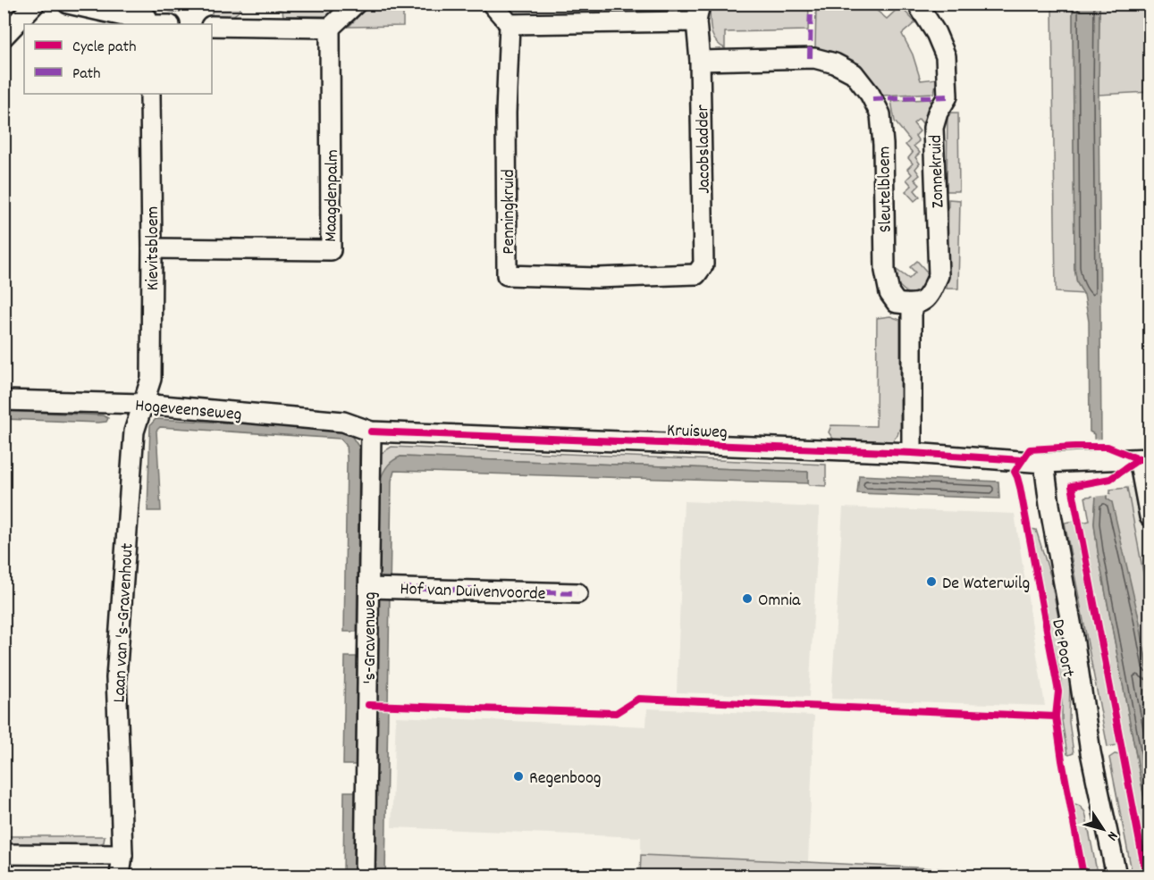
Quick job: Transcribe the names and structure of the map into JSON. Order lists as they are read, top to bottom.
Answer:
{
  "streets": {
    "street": [
      "Jacobsladder",
      "Zonnekruid",
      "Sleutelbloem",
      "Maagdenpalm",
      "Penningkruid",
      "Kievitsbloem",
      "Hogeveenseweg",
      "Kruisweg",
      "Hof van Duivenvoorde",
      "Laan van 's-Gravenhout",
      "'s-Gravenweg",
      "De Poort"
    ]
  },
  "crossings": [
    ["Jacobsladder", "Sleutelbloem"],
    ["Jacobsladder", "Penningkruid"],
    ["Zonnekruid", "Sleutelbloem"],
    ["Maagdenpalm", "Kievitsbloem"],
    ["Kievitsbloem", "Hogeveenseweg"],
    ["Kievitsbloem", "Laan van 's-Gravenhout"],
    ["Hogeveenseweg", "Kruisweg"],
    ["Hogeveenseweg", "Laan van 's-Gravenhout"],
    ["Hogeveenseweg", "'s-Gravenweg"],
    ["Kruisweg", "'s-Gravenweg"],
    ["Kruisweg", "De Poort"],
    ["Hof van Duivenvoorde", "'s-Gravenweg"]
  ],
  "places": ["De Waterwilg", "Omnia", "Regenboog"],
  "legend": ["Cycle path", "Path"],
  "north": "bottom right"
}
